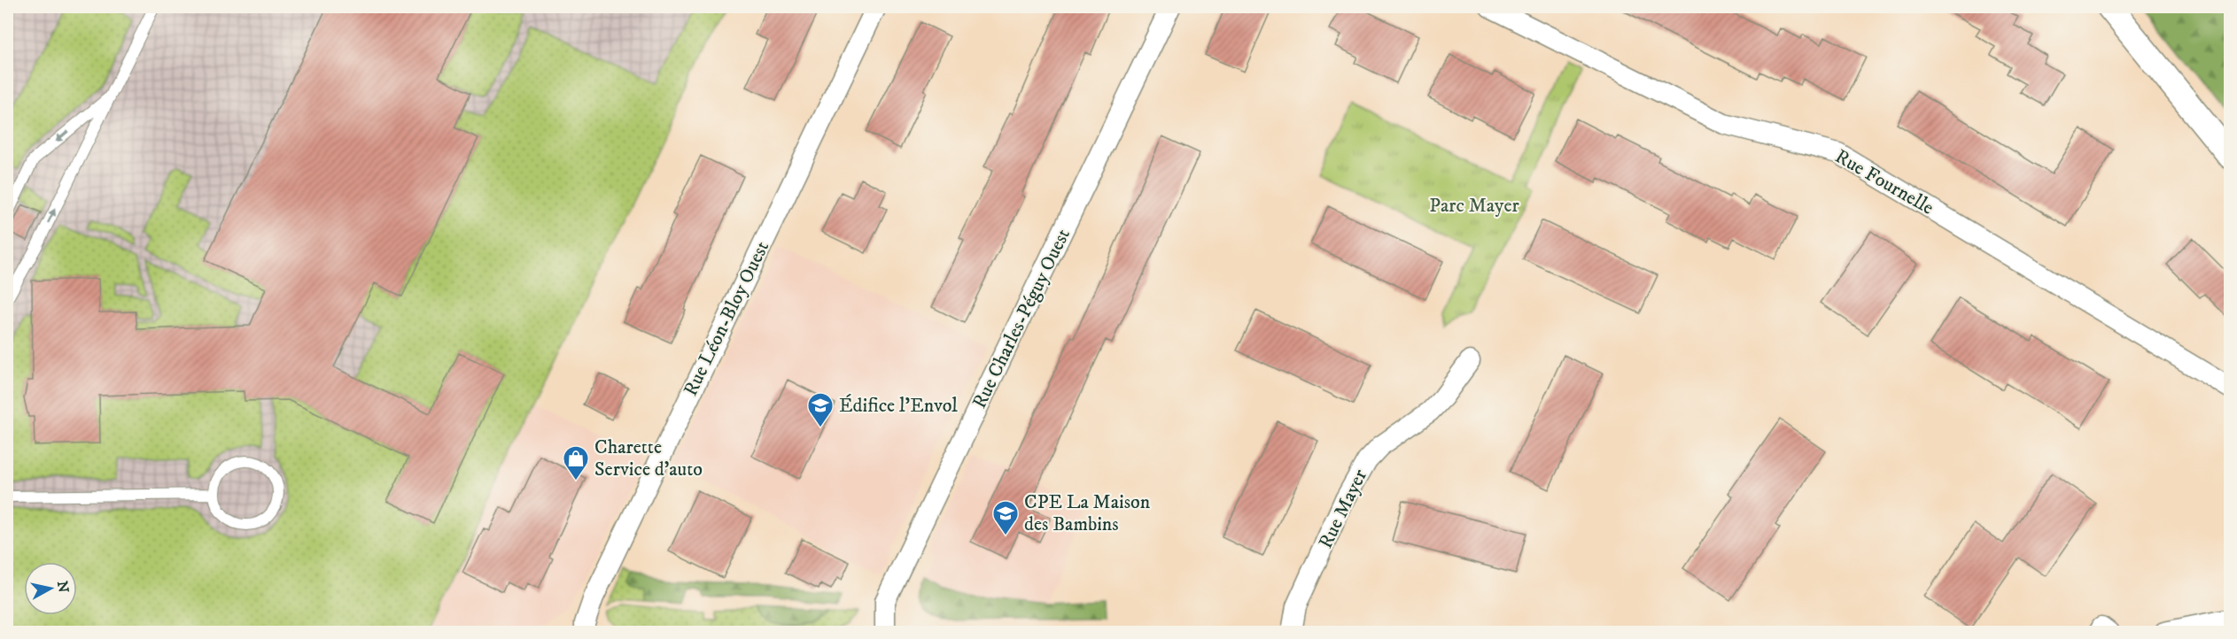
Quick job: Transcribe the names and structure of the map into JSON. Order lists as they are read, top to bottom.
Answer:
{
  "streets": {
    "street": [
      "Rue Fournelle",
      "Rue Léon-Bloy Ouest",
      "Rue Charles-Péguy Ouest",
      "Rue Mayer"
    ]
  },
  "parks": ["Parc Mayer"],
  "places": {
    "school or university": ["Édifice l'Envol", "CPE La Maison des Bambins"],
    "shop": ["Charette Service d'auto"]
  },
  "north": "right"
}
